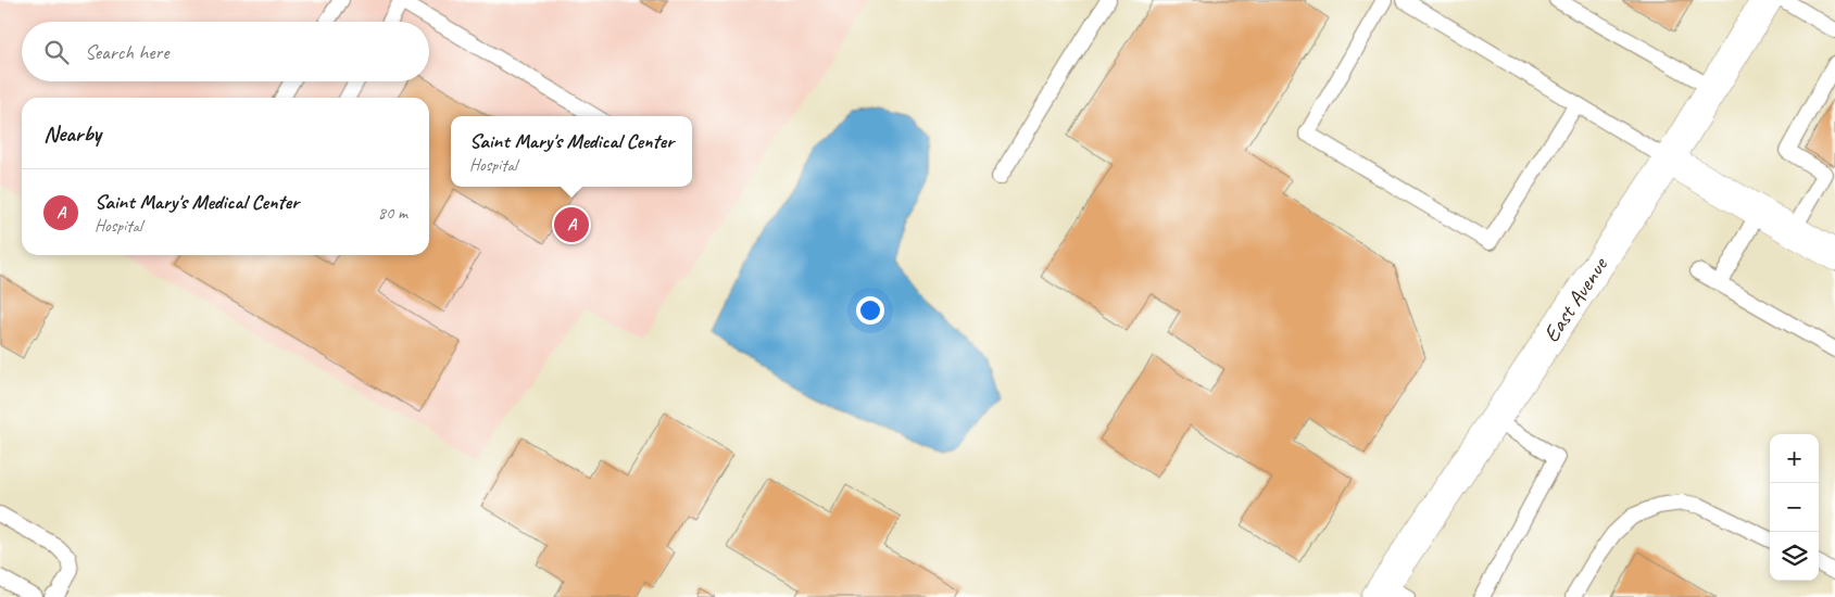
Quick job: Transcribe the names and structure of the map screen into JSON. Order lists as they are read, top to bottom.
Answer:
{
  "streets": {
    "street": ["East Avenue"]
  },
  "page": {
    "search": "Search here",
    "heading": "Nearby",
    "popup": ["Saint Mary's Medical Center", "Hospital"],
    "list": [
      {
        "mark": "A",
        "name": "Saint Mary's Medical Center",
        "note": "Hospital",
        "value": "80 m"
      }
    ],
    "pins": "A",
    "map_buttons": ["+", "−"]
  }
}
